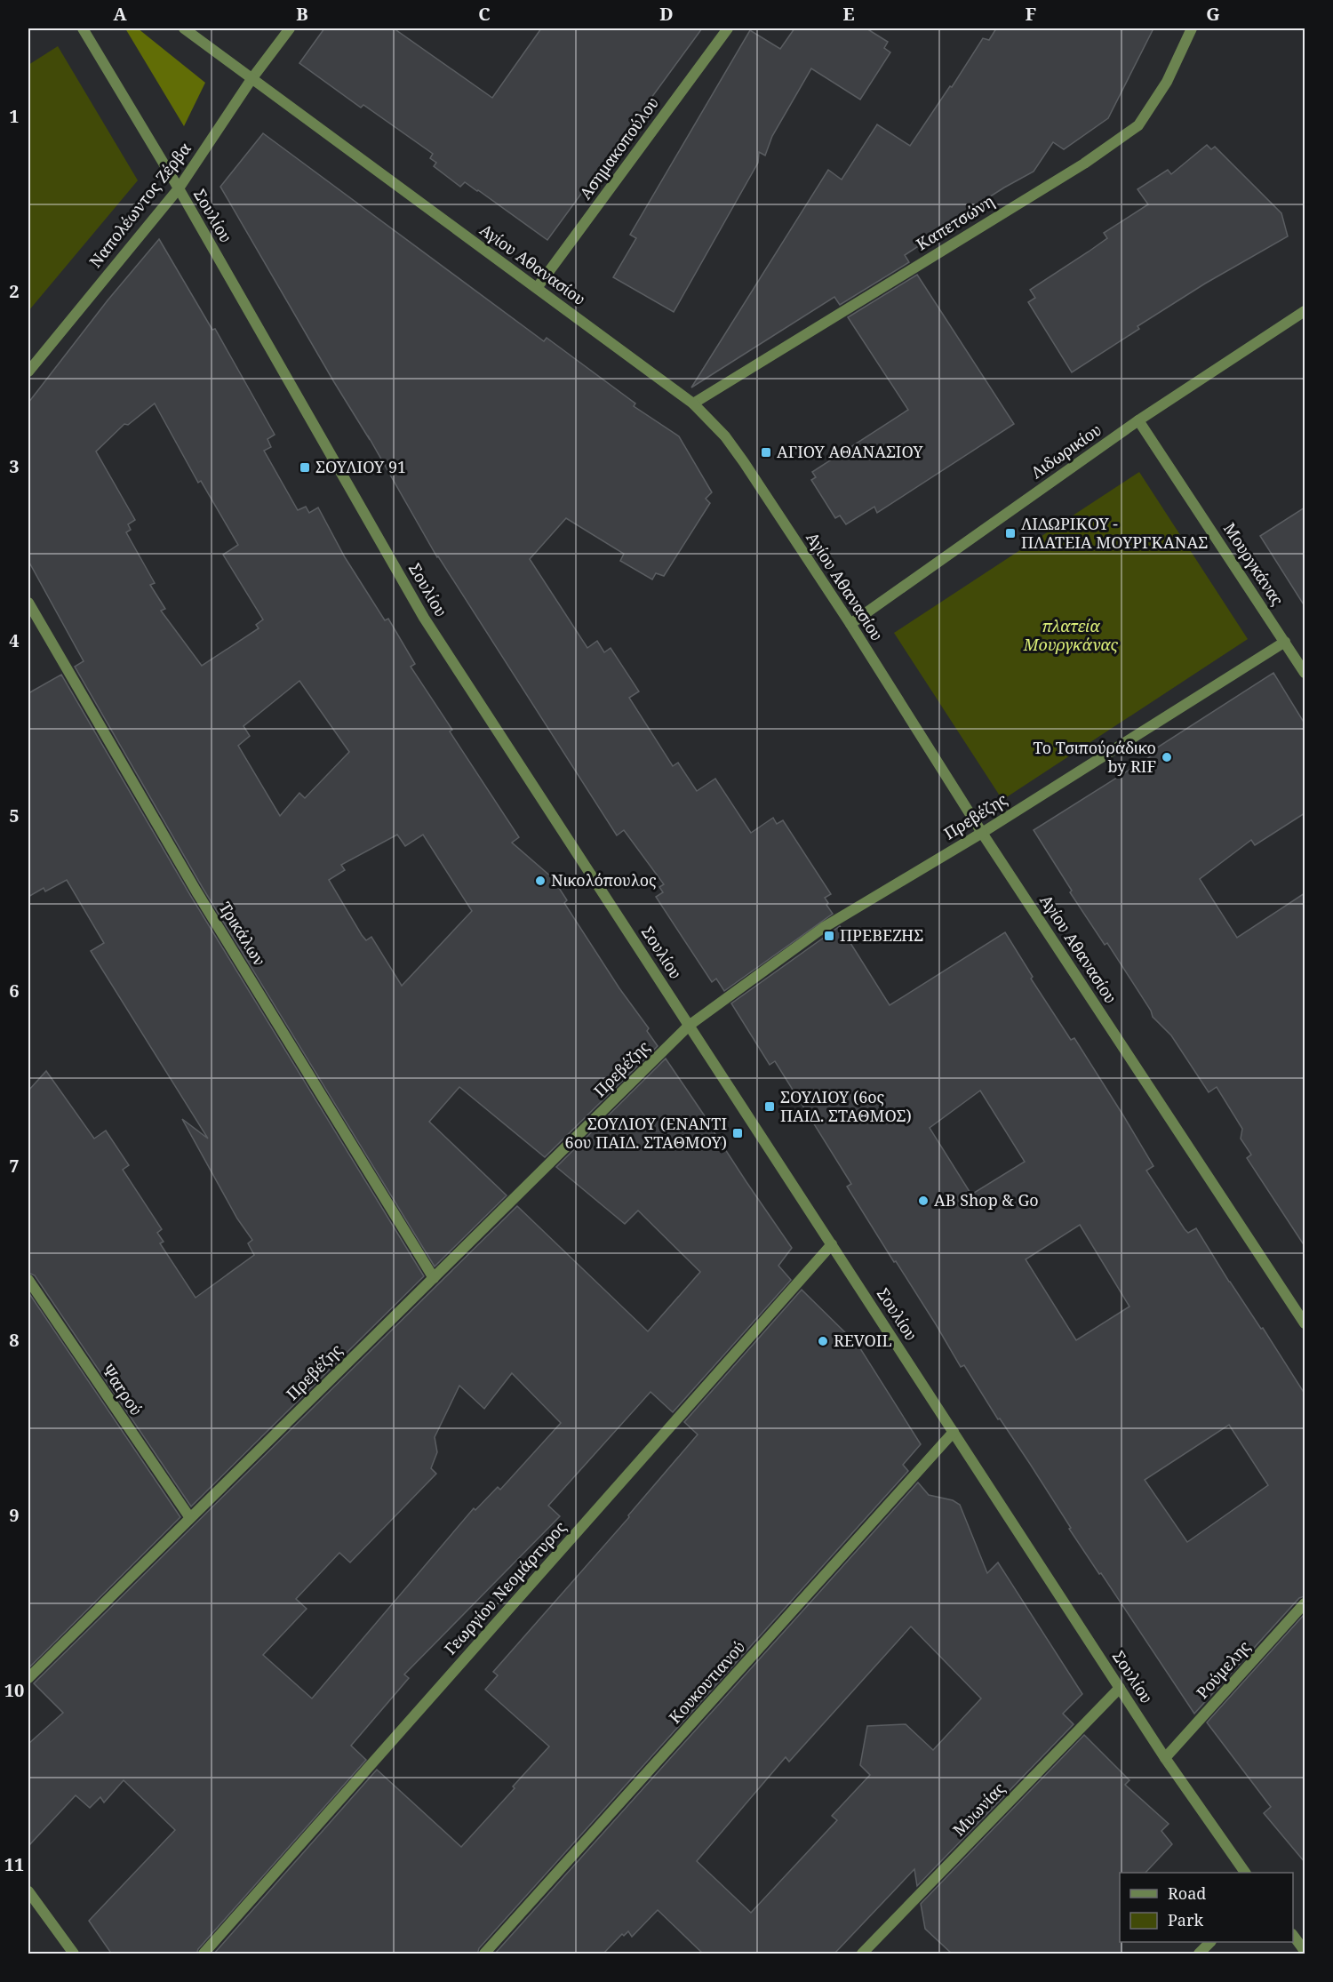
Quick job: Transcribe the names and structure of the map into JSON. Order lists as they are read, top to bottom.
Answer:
{
  "streets": {
    "street": [
      "Ασημακοπούλου",
      "Ναπολέωντος Ζέρβα",
      "Σουλίου",
      "Καπετσώνη",
      "Αγίου Αθανασίου",
      "Λιδωρικίου",
      "Μουργκάνας",
      "Πρεβέζης",
      "Τρικάλων",
      "Ψαrρού",
      "Γεωργίου Νεομάρτυρος",
      "Ρούμελης",
      "Κουκουτιανού",
      "Μυωνίας"
    ]
  },
  "crossings": [
    ["Ασημακοπούλου", "Αγίου Αθανασίου"],
    ["Ναπολέωντος Ζέρβα", "Σουλίου"],
    ["Ναπολέωντος Ζέρβα", "Αγίου Αθανασίου"],
    ["Σουλίου", "Πρεβέζης"],
    ["Σουλίου", "Γεωργίου Νεομάρτυρος"],
    ["Σουλίου", "Ρούμελης"],
    ["Σουλίου", "Κουκουτιανού"],
    ["Σουλίου", "Μυωνίας"],
    ["Καπετσώνη", "Αγίου Αθανασίου"],
    ["Αγίου Αθανασίου", "Λιδωρικίου"],
    ["Αγίου Αθανασίου", "Πρεβέζης"],
    ["Λιδωρικίου", "Μουργκάνας"],
    ["Μουργκάνας", "Πρεβέζης"],
    ["Πρεβέζης", "Τρικάλων"],
    ["Πρεβέζης", "Ψαrρού"]
  ],
  "parks": ["πλατεία Μουργκάνας"],
  "places": {
    "transit": [
      "ΑΓΙΟΥ ΑΘΑΝΑΣΙΟΥ",
      "ΣΟΥΛΙΟΥ 91",
      "ΛΙΔΩΡΙΚΟΥ - ΠΛΑΤΕΙΑ ΜΟΥΡΓΚΑΝΑΣ",
      "ΠΡΕΒΕΖΗΣ",
      "ΣΟΥΛΙΟΥ (6ος ΠΑΙΔ. ΣΤΑΘΜΟΣ)",
      "ΣΟΥΛΙΟΥ (ΕΝΑΝΤΙ 6ου ΠΑΙΔ. ΣΤΑΘΜΟΥ)"
    ],
    "other": [
      "To Τσιπούράδικο by RIF",
      "Νικολόπουλος",
      "AB Shop & Go",
      "REVOIL"
    ]
  },
  "legend": ["Road", "Park"],
  "grid": {
    "columns": [
      "A",
      "B",
      "C",
      "D",
      "E",
      "F",
      "G"
    ],
    "rows": [
      "1",
      "2",
      "3",
      "4",
      "5",
      "6",
      "7",
      "8",
      "9",
      "10",
      "11"
    ]
  }
}
